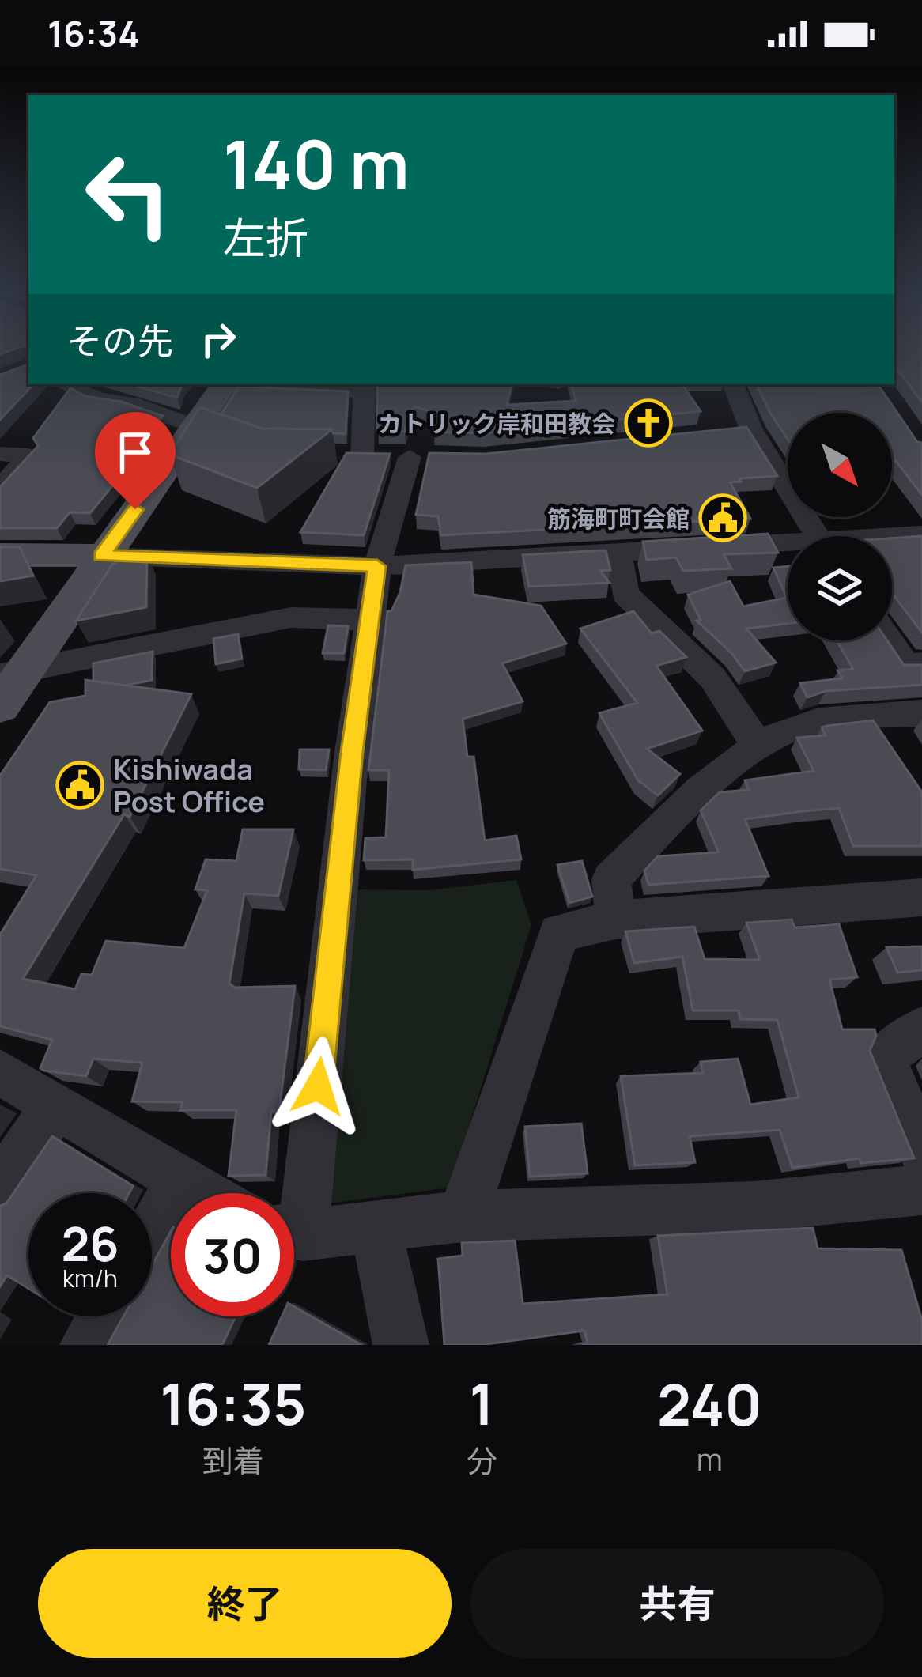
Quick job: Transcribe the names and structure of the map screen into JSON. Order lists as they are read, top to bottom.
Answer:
{
  "places": {
    "church": ["カトリック岸和田教会"],
    "public building": ["筋海町町会館", "Kishiwada Post Office"]
  },
  "north": "bottom right",
  "page": {
    "status": "16:34",
    "turn": ["140 m", "左折"],
    "then": "その先",
    "speed": "26 km/h",
    "limit": "30",
    "eta": [
      "16:35",
      "到着",
      "1",
      "分",
      "240",
      "m"
    ],
    "buttons": ["終了", "共有"]
  }
}
